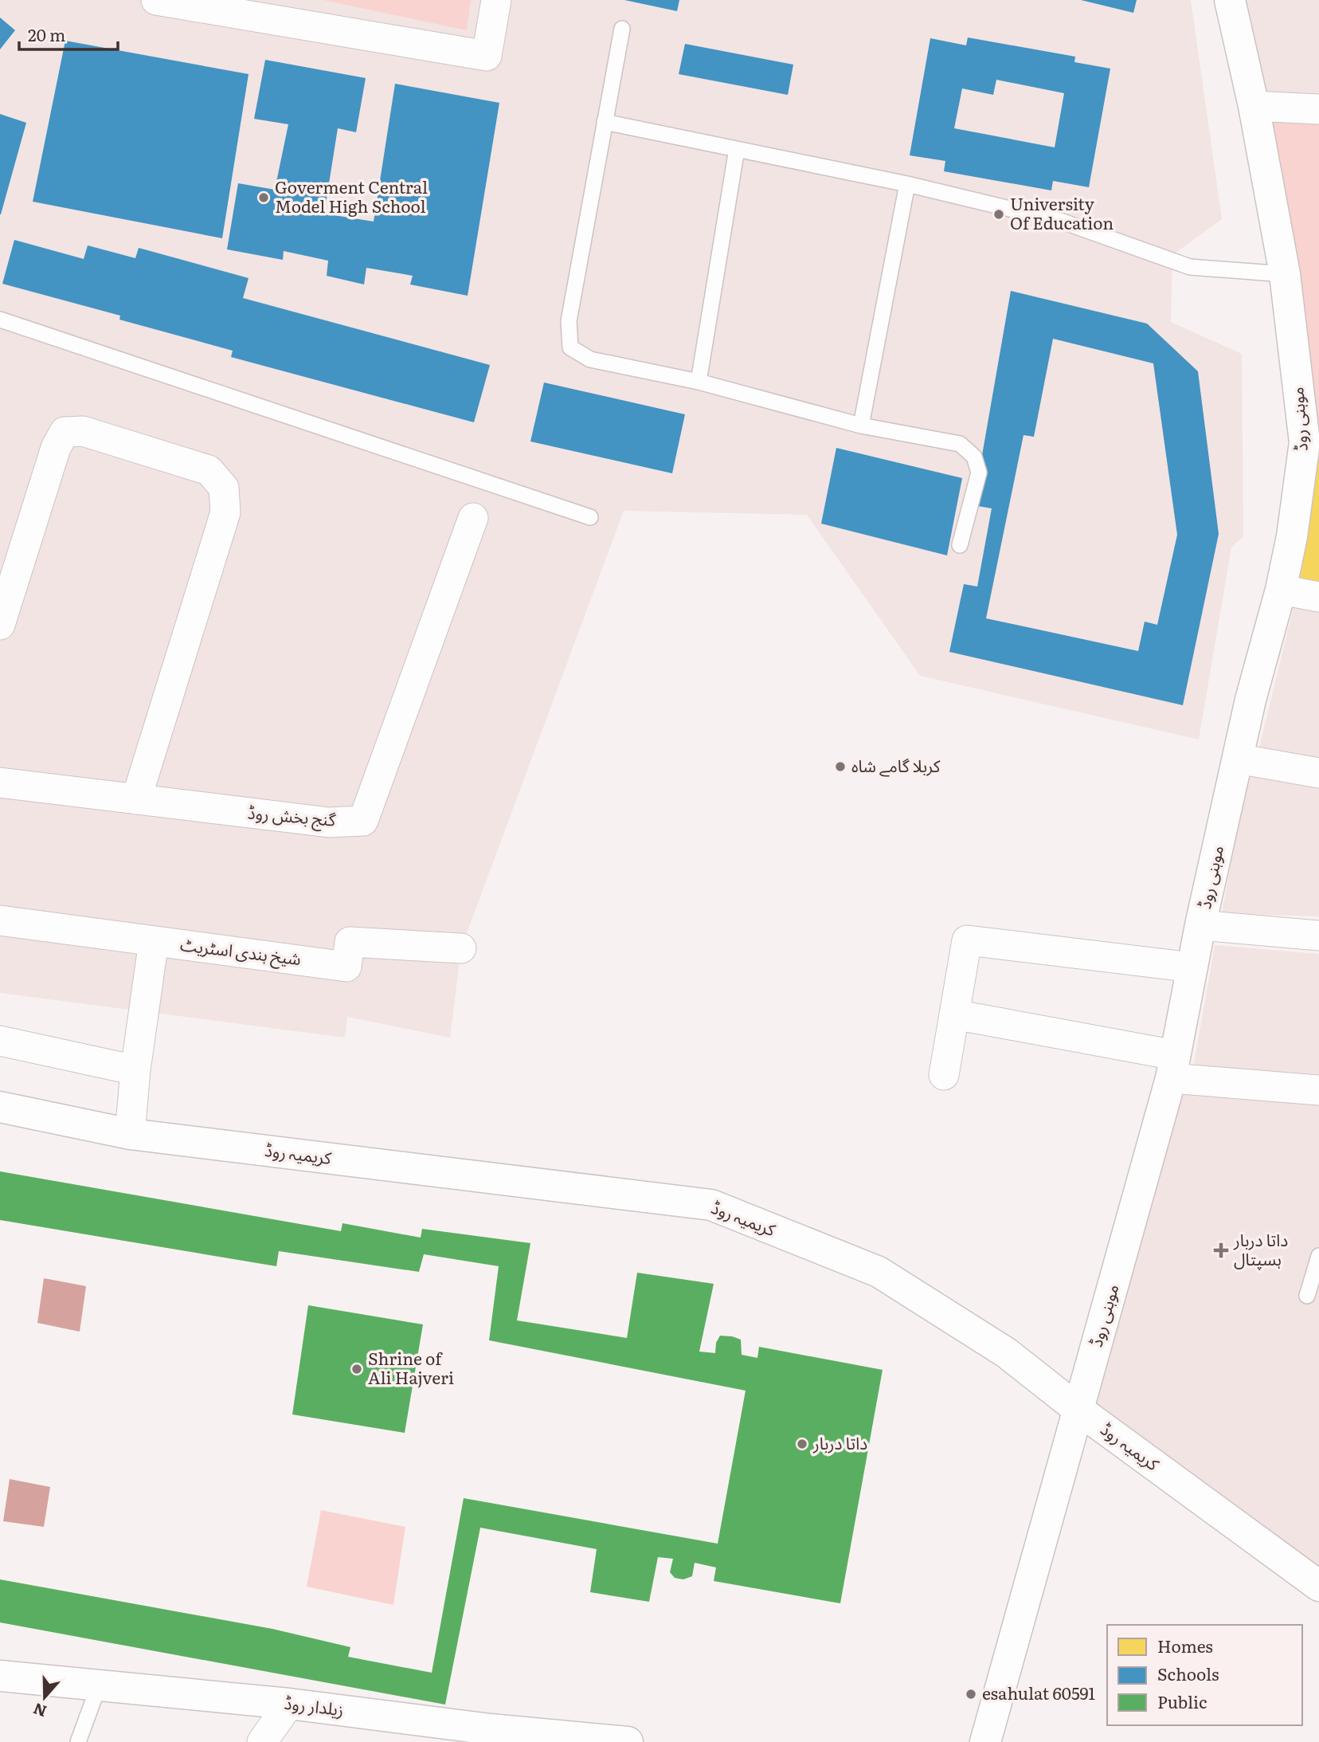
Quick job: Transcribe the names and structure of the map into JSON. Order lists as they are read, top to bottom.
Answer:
{
  "streets": {
    "main road": ["موہنی روڈ", "کریمیہ روڈ", "زیلدار روڈ"],
    "street": ["گنج بخش روڈ", "شیخ ہندی اسٹریٹ"]
  },
  "crossings": [
    ["موہنی روڈ", "کریمیہ روڈ"]
  ],
  "places": {
    "other": [
      "Goverment Central Model High School",
      "University Of Education",
      "کربلا گامے شاہ",
      "Shrine of Ali Hajveri",
      "داتا دربار",
      "esahulat 60591"
    ],
    "health": ["داتا دربار ہسپتال"]
  },
  "legend": ["Homes", "Schools", "Public"],
  "scale_bar": "20 m",
  "north": "bottom"
}
